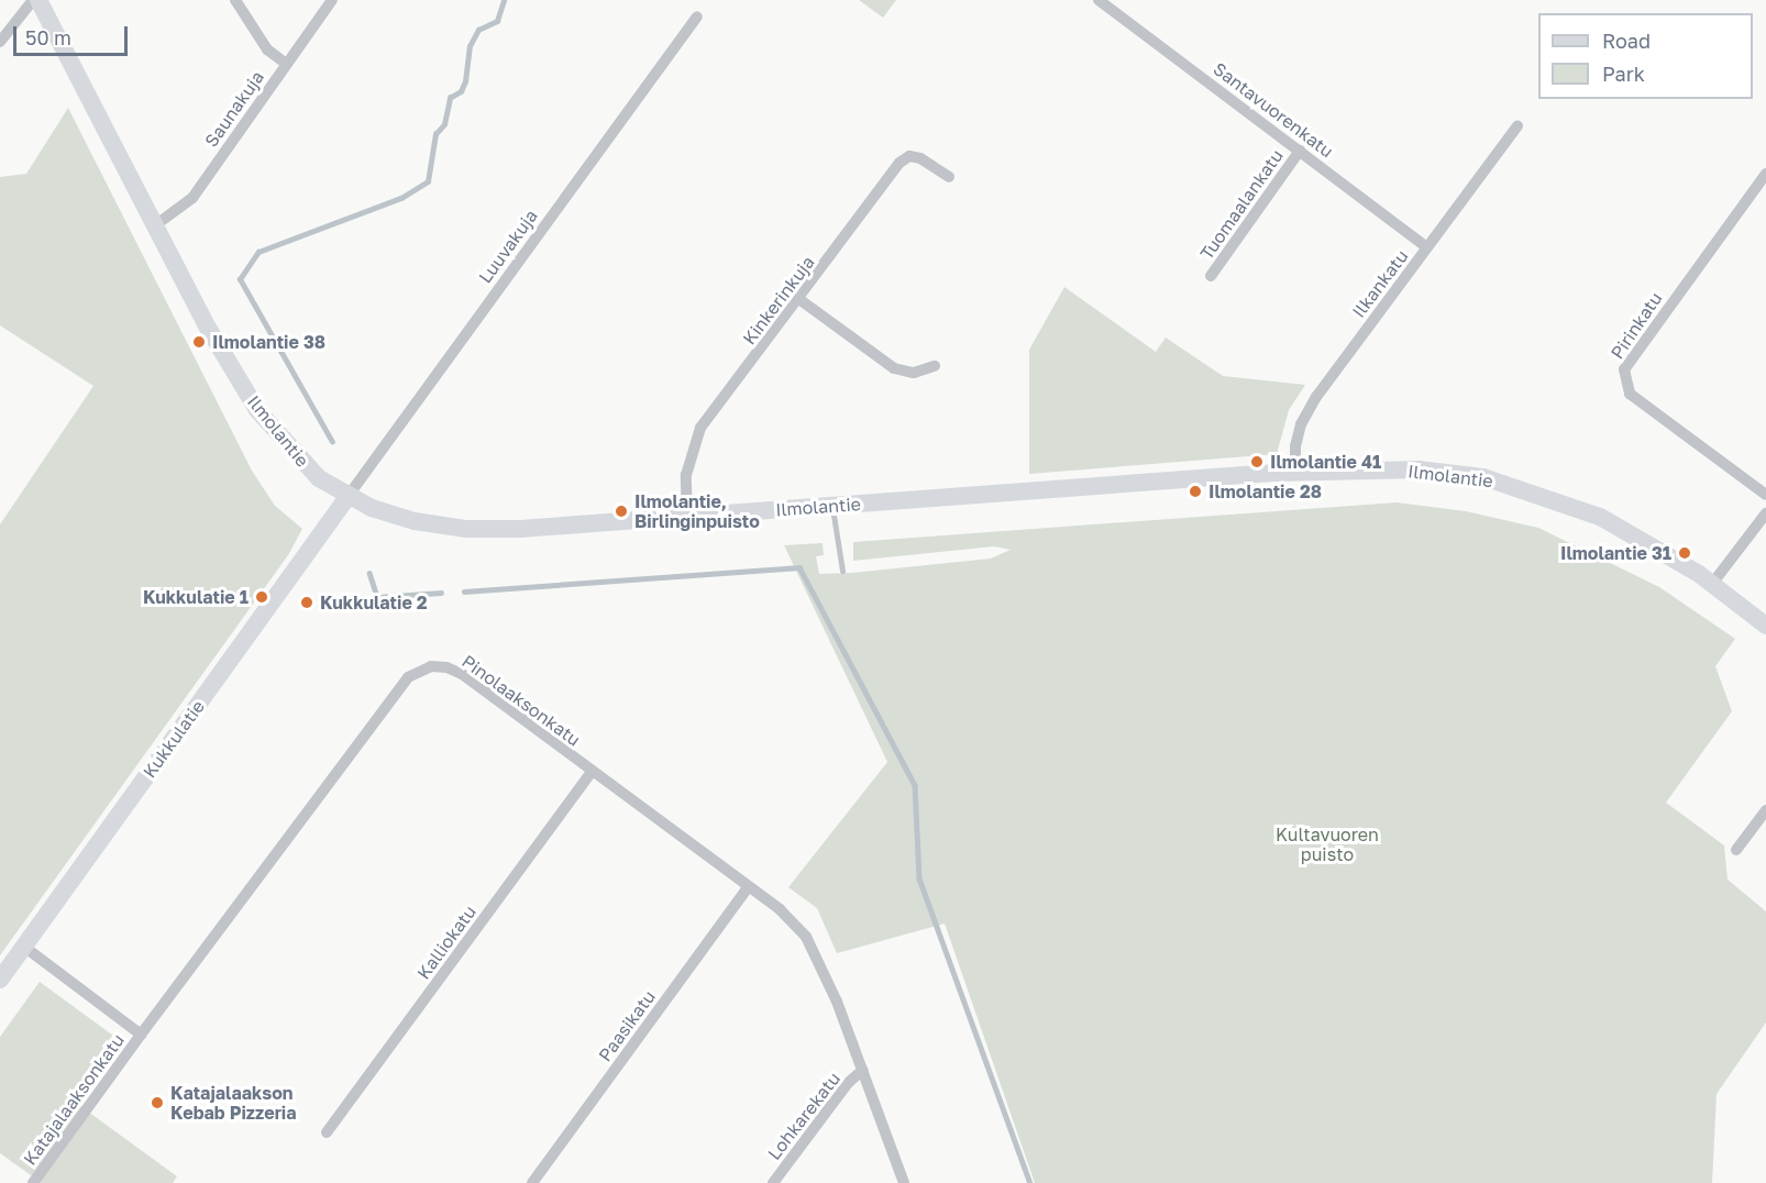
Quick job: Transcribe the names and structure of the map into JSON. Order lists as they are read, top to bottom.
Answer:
{
  "streets": {
    "street": [
      "Saunakuja",
      "Santavuorenkatu",
      "Tuomaalankatu",
      "Luuvakuja",
      "Ilkankatu",
      "Kinkerinkuja",
      "Pirinkatu",
      "Ilmolantie",
      "Pinolaaksonkatu",
      "Kukkulatie",
      "Kalliokatu",
      "Paasikatu",
      "Katajalaaksonkatu",
      "Lohkarekatu"
    ]
  },
  "crossings": [
    ["Saunakuja", "Ilmolantie"],
    ["Santavuorenkatu", "Tuomaalankatu"],
    ["Santavuorenkatu", "Ilkankatu"],
    ["Luuvakuja", "Ilmolantie"],
    ["Luuvakuja", "Kukkulatie"],
    ["Ilkankatu", "Ilmolantie"],
    ["Kinkerinkuja", "Ilmolantie"],
    ["Ilmolantie", "Kukkulatie"],
    ["Pinolaaksonkatu", "Kalliokatu"],
    ["Pinolaaksonkatu", "Paasikatu"],
    ["Pinolaaksonkatu", "Katajalaaksonkatu"],
    ["Pinolaaksonkatu", "Lohkarekatu"]
  ],
  "parks": ["Kultavuoren puisto"],
  "places": [
    "Ilmolantie 38",
    "Ilmolantie 41",
    "Ilmolantie 28",
    "Ilmolantie, Birlinginpuisto",
    "Ilmolantie 31",
    "Kukkulatie 1",
    "Kukkulatie 2",
    "Katajalaakson Kebab Pizzeria"
  ],
  "legend": ["Road", "Park"],
  "scale_bar": "50 m"
}
